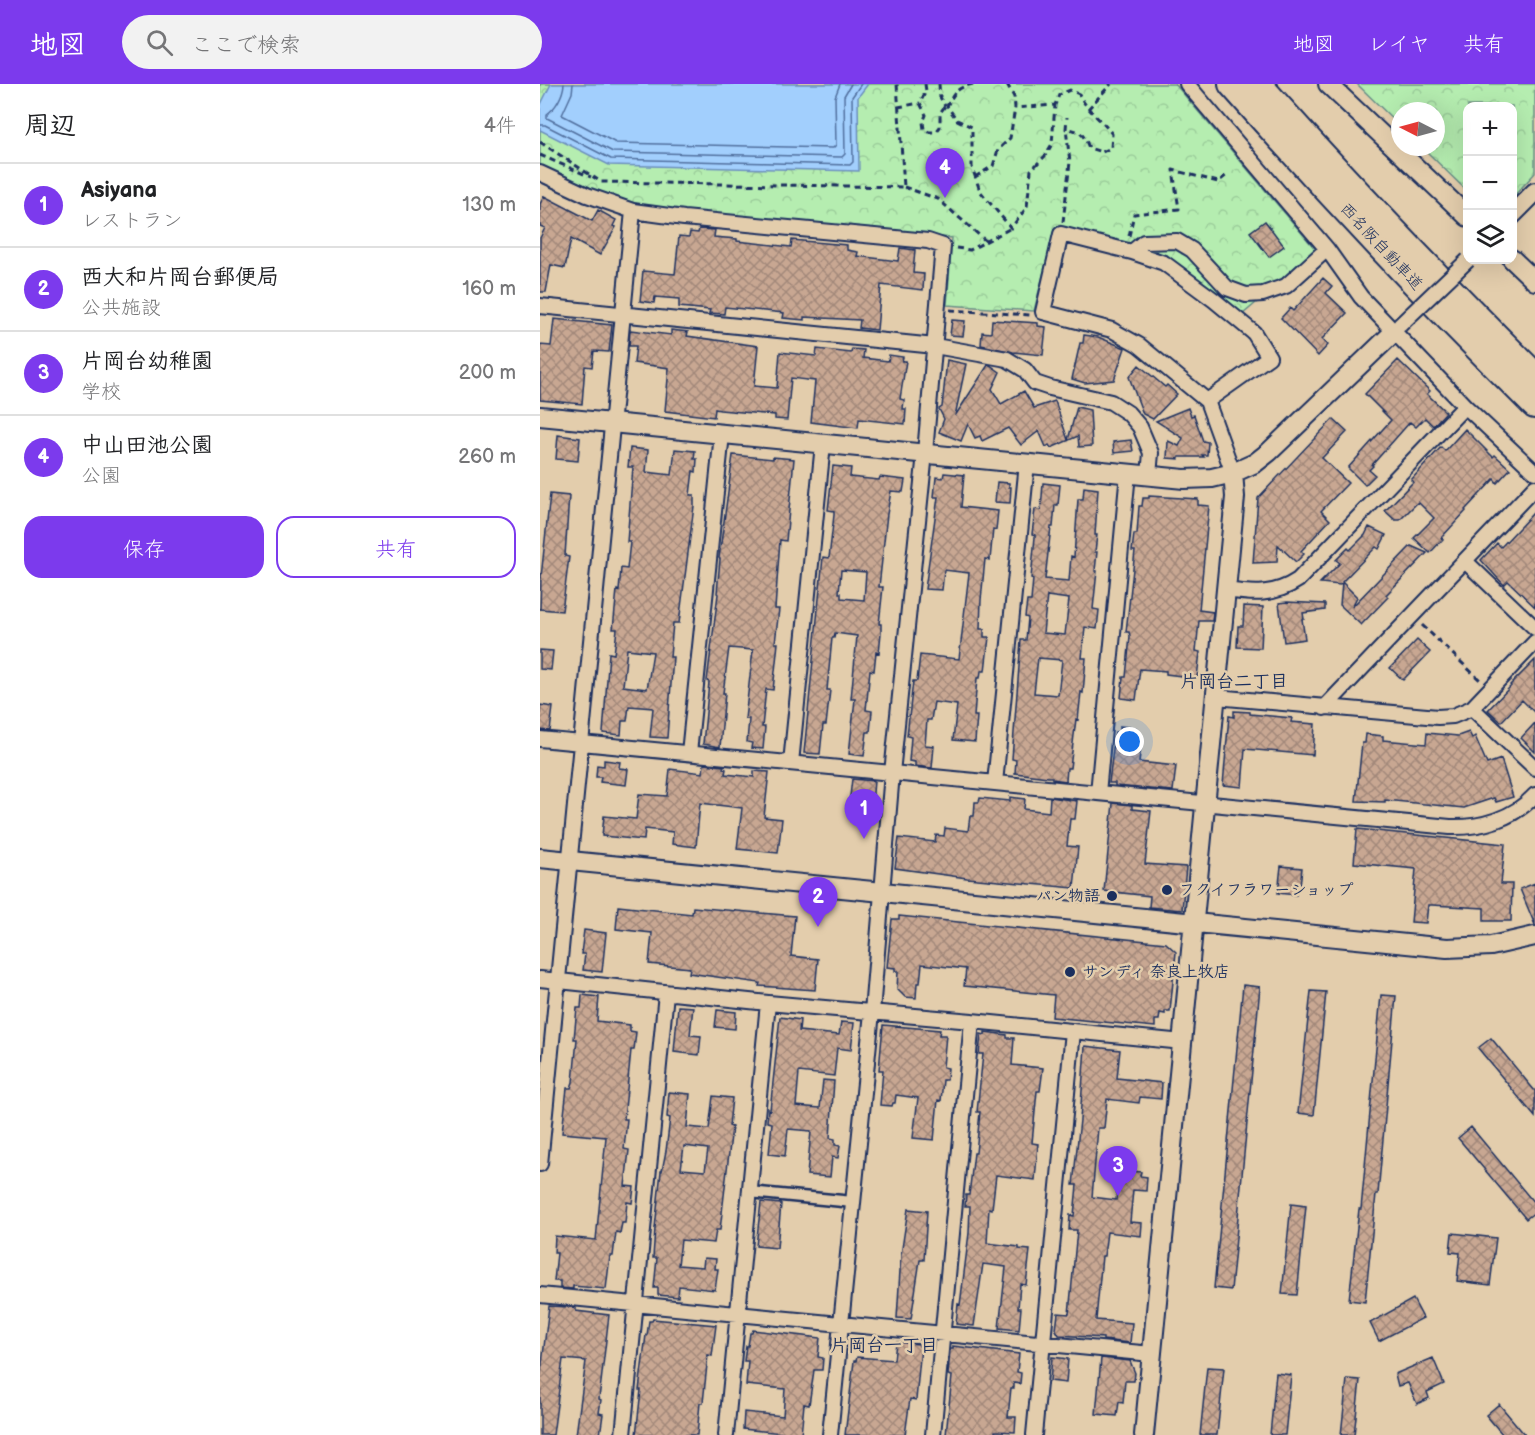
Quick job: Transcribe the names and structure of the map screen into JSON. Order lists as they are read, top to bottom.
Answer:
{
  "streets": {
    "highway": ["西名阪自動車道"]
  },
  "districts": ["片岡台二丁目", "片岡台一丁目"],
  "places": ["フクイフラワーショップ", "パン物語", "サンディ 奈良上牧店"],
  "north": "left",
  "page": {
    "header": "地図",
    "search": "ここで検索",
    "nav": ["地図", "レイヤ", "共有"],
    "heading": ["周辺", "4件"],
    "map_buttons": ["+", "−"],
    "pins": [
      "4",
      "1",
      "2",
      "3"
    ],
    "list": [
      {
        "mark": "1",
        "name": "Asiyana",
        "note": "レストラン",
        "value": "130 m"
      },
      {
        "mark": "2",
        "name": "西大和片岡台郵便局",
        "note": "公共施設",
        "value": "160 m"
      },
      {
        "mark": "3",
        "name": "片岡台幼稚園",
        "note": "学校",
        "value": "200 m"
      },
      {
        "mark": "4",
        "name": "中山田池公園",
        "note": "公園",
        "value": "260 m"
      }
    ],
    "buttons": ["保存", "共有"]
  }
}
